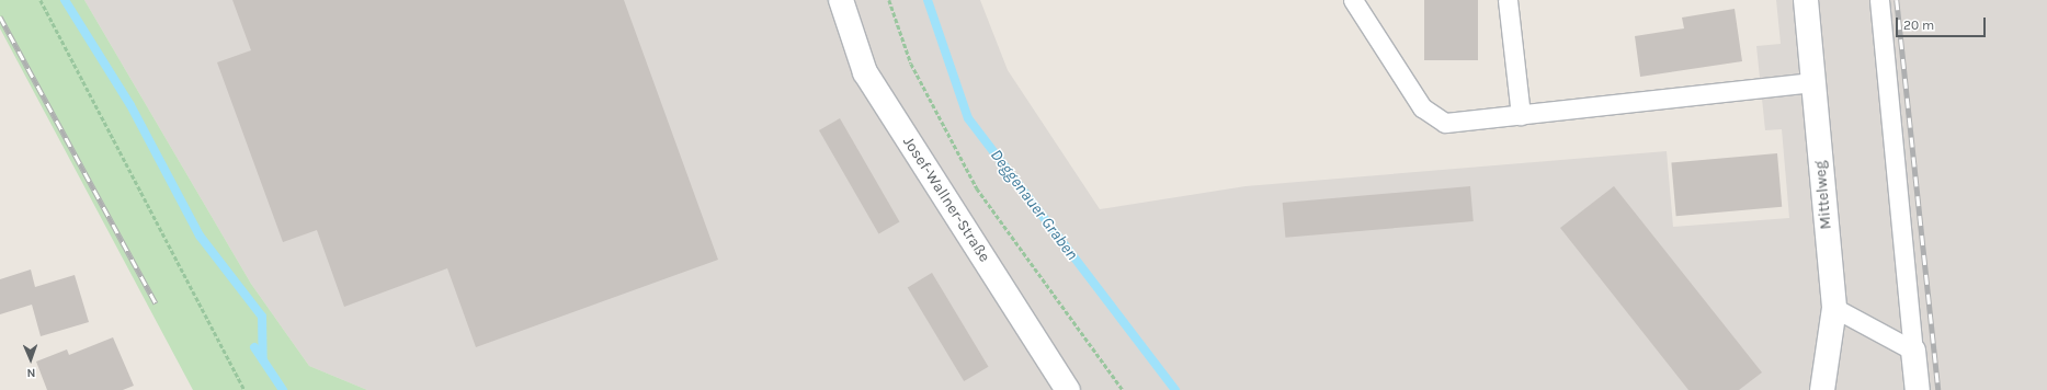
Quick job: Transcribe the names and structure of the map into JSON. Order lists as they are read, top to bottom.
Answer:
{
  "streets": {
    "street": ["Mittelweg", "Josef-Wallner-Straße"]
  },
  "water": ["Deggenauer Graben"],
  "scale_bar": "20 m",
  "north": "bottom"
}
